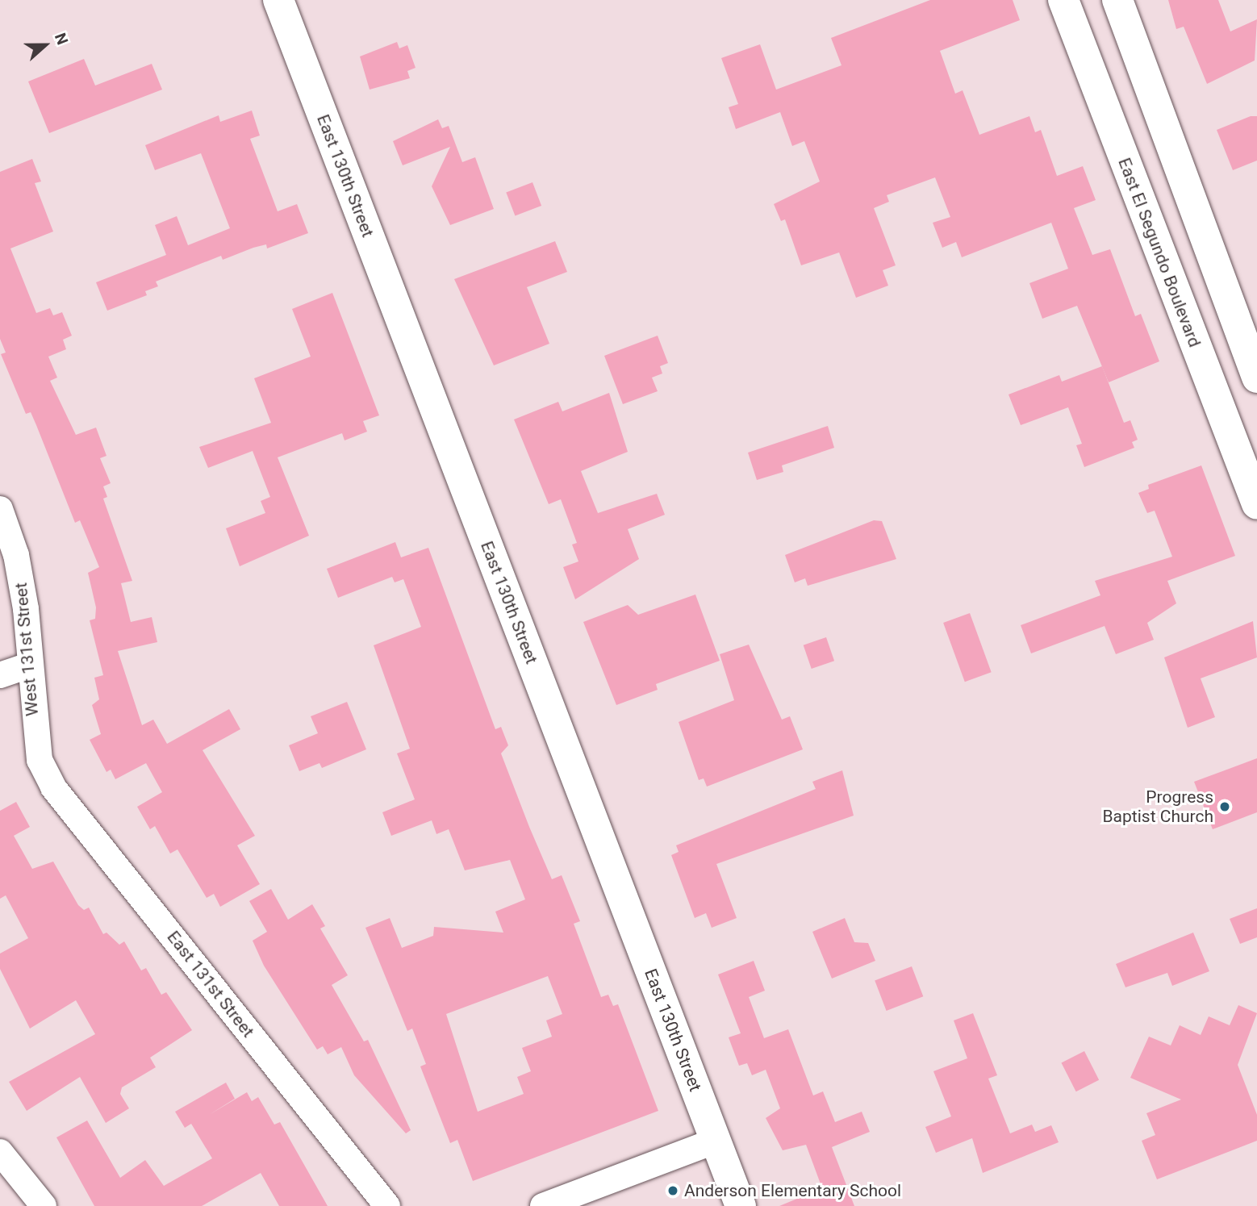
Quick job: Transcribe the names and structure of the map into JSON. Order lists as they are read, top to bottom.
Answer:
{
  "streets": {
    "street": [
      "East 130th Street",
      "East El Segundo Boulevard",
      "West 131st Street",
      "East 131st Street"
    ]
  },
  "crossings": [
    ["West 131st Street", "East 131st Street"]
  ],
  "places": ["Progress Baptist Church", "Anderson Elementary School"],
  "north": "right"
}
